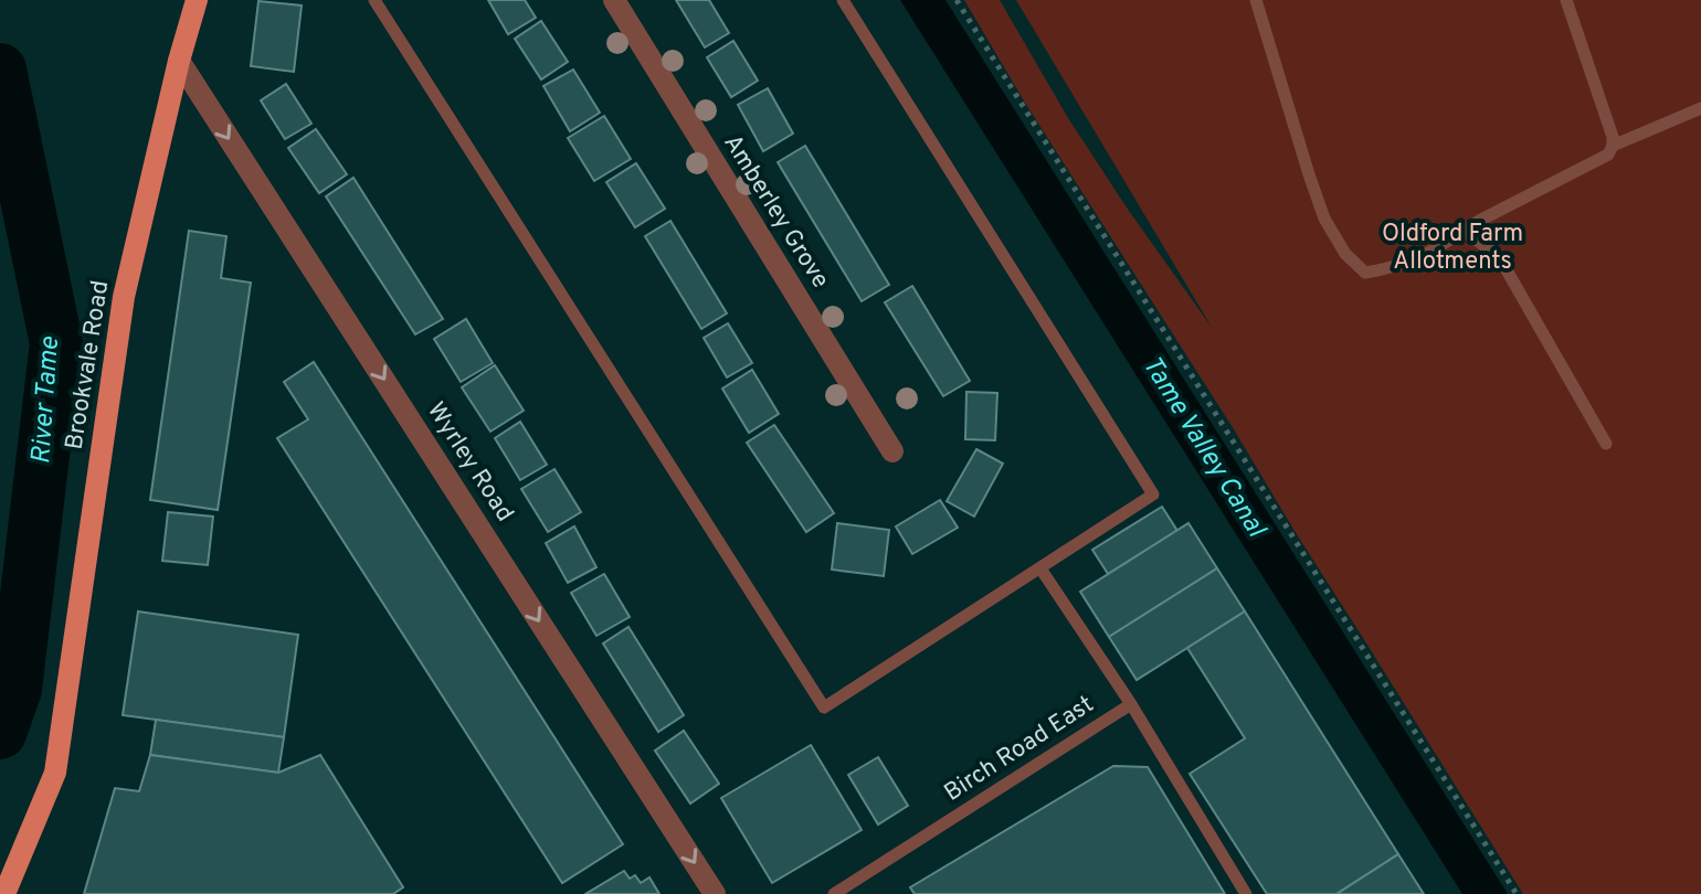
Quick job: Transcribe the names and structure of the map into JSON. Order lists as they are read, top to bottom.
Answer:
{
  "streets": {
    "main road": ["Brookvale Road"],
    "street": ["Amberley Grove", "Wyrley Road"],
    "lane": ["Birch Road East"]
  },
  "crossings": [
    ["Brookvale Road", "Wyrley Road"]
  ],
  "one_way": ["Wyrley Road"],
  "water": ["River Tame", "Tame Valley Canal"],
  "parks": ["Oldford Farm Allotments"]
}
